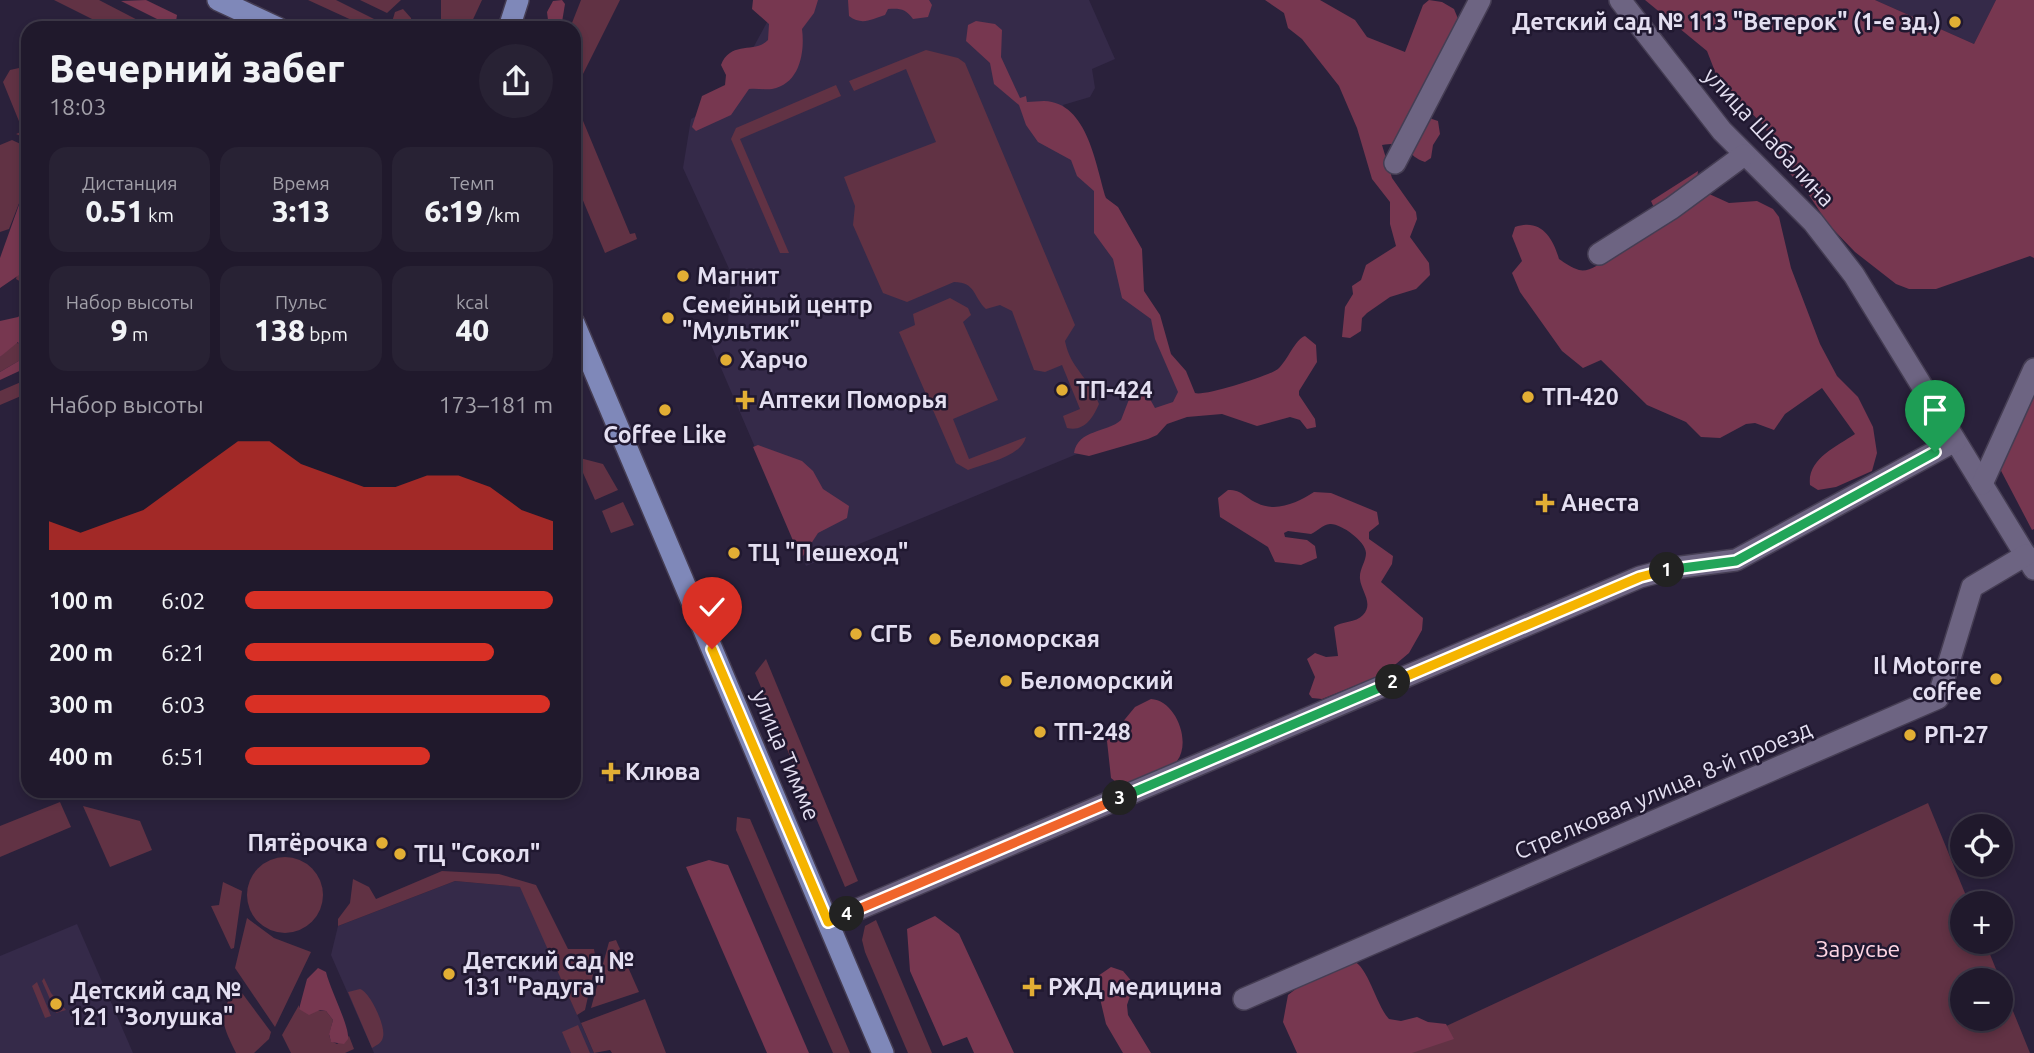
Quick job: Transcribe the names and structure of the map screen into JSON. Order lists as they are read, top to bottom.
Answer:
{
  "streets": {
    "main road": ["улица Тимме"],
    "street": ["улица Шабалина", "Стрелковая улица, 8-й проезд"]
  },
  "crossings": [
    ["улица Шабалина", "Стрелковая улица, 8-й проезд"]
  ],
  "parks": ["Зарусье"],
  "places": {
    "other": [
      "Детский сад № 113 \"Ветерок\" (1-е зд.)",
      "Магнит",
      "Семейный центр \"Мультик\"",
      "Харчо",
      "ТП-424",
      "ТП-420",
      "Coffee Like",
      "ТЦ \"Пешеход\"",
      "СГБ",
      "Беломорская",
      "Il Motorre coffee",
      "Беломорский",
      "ТП-248",
      "РП-27",
      "Пятёрочка",
      "ТЦ \"Сокол\"",
      "Детский сад № 131 \"Радуга\"",
      "Детский сад № 121 \"Золушка\""
    ],
    "health": [
      "Аптеки Поморья",
      "Анеста",
      "Клюва",
      "РЖД медицина"
    ]
  },
  "page": {
    "heading": ["Вечерний забег", "18:03"],
    "stats": [
      ["Дистанция", "0.51 km"],
      ["Время", "3:13"],
      ["Темп", "6:19 /km"],
      ["Набор высоты", "9 m"],
      ["Пульс", "138 bpm"],
      ["kcal", "40"]
    ],
    "chart": ["Набор высоты", "173–181 m"],
    "pins": [
      "1",
      "2",
      "3",
      "4"
    ],
    "list": [
      {
        "name": "100 m",
        "note": "6:02"
      },
      {
        "name": "200 m",
        "note": "6:21"
      },
      {
        "name": "300 m",
        "note": "6:03"
      },
      {
        "name": "400 m",
        "note": "6:51"
      }
    ],
    "map_buttons": ["+", "−"]
  }
}
